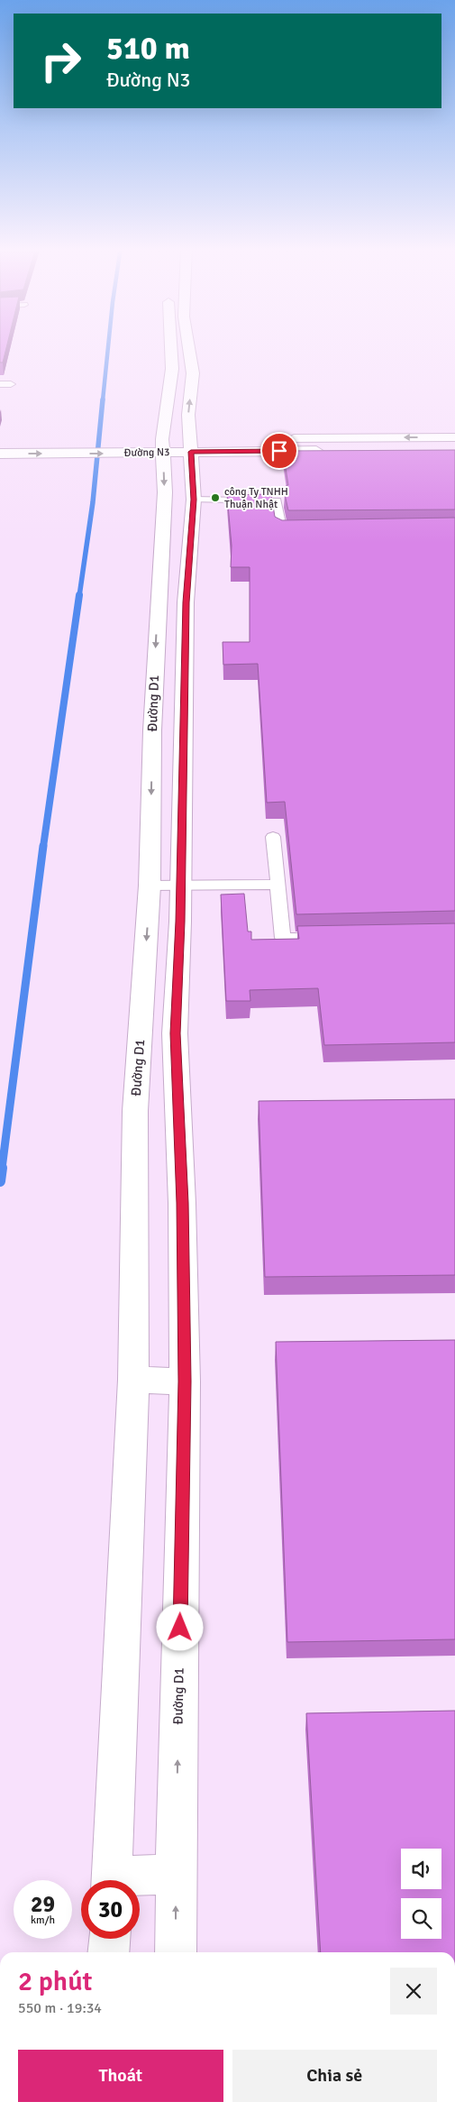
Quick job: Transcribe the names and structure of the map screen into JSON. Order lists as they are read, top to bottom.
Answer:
{
  "streets": {
    "street": ["Đường N3", "Đường D1"]
  },
  "crossings": [
    ["Đường N3", "Đường D1"]
  ],
  "places": ["công Ty TNHH Thuận Nhật"],
  "page": {
    "turn": ["510 m", "Đường N3"],
    "speed": "29 km/h",
    "limit": "30",
    "heading": ["2 phút", "550 m · 19:34"],
    "buttons": ["Thoát", "Chia sẻ"]
  }
}
